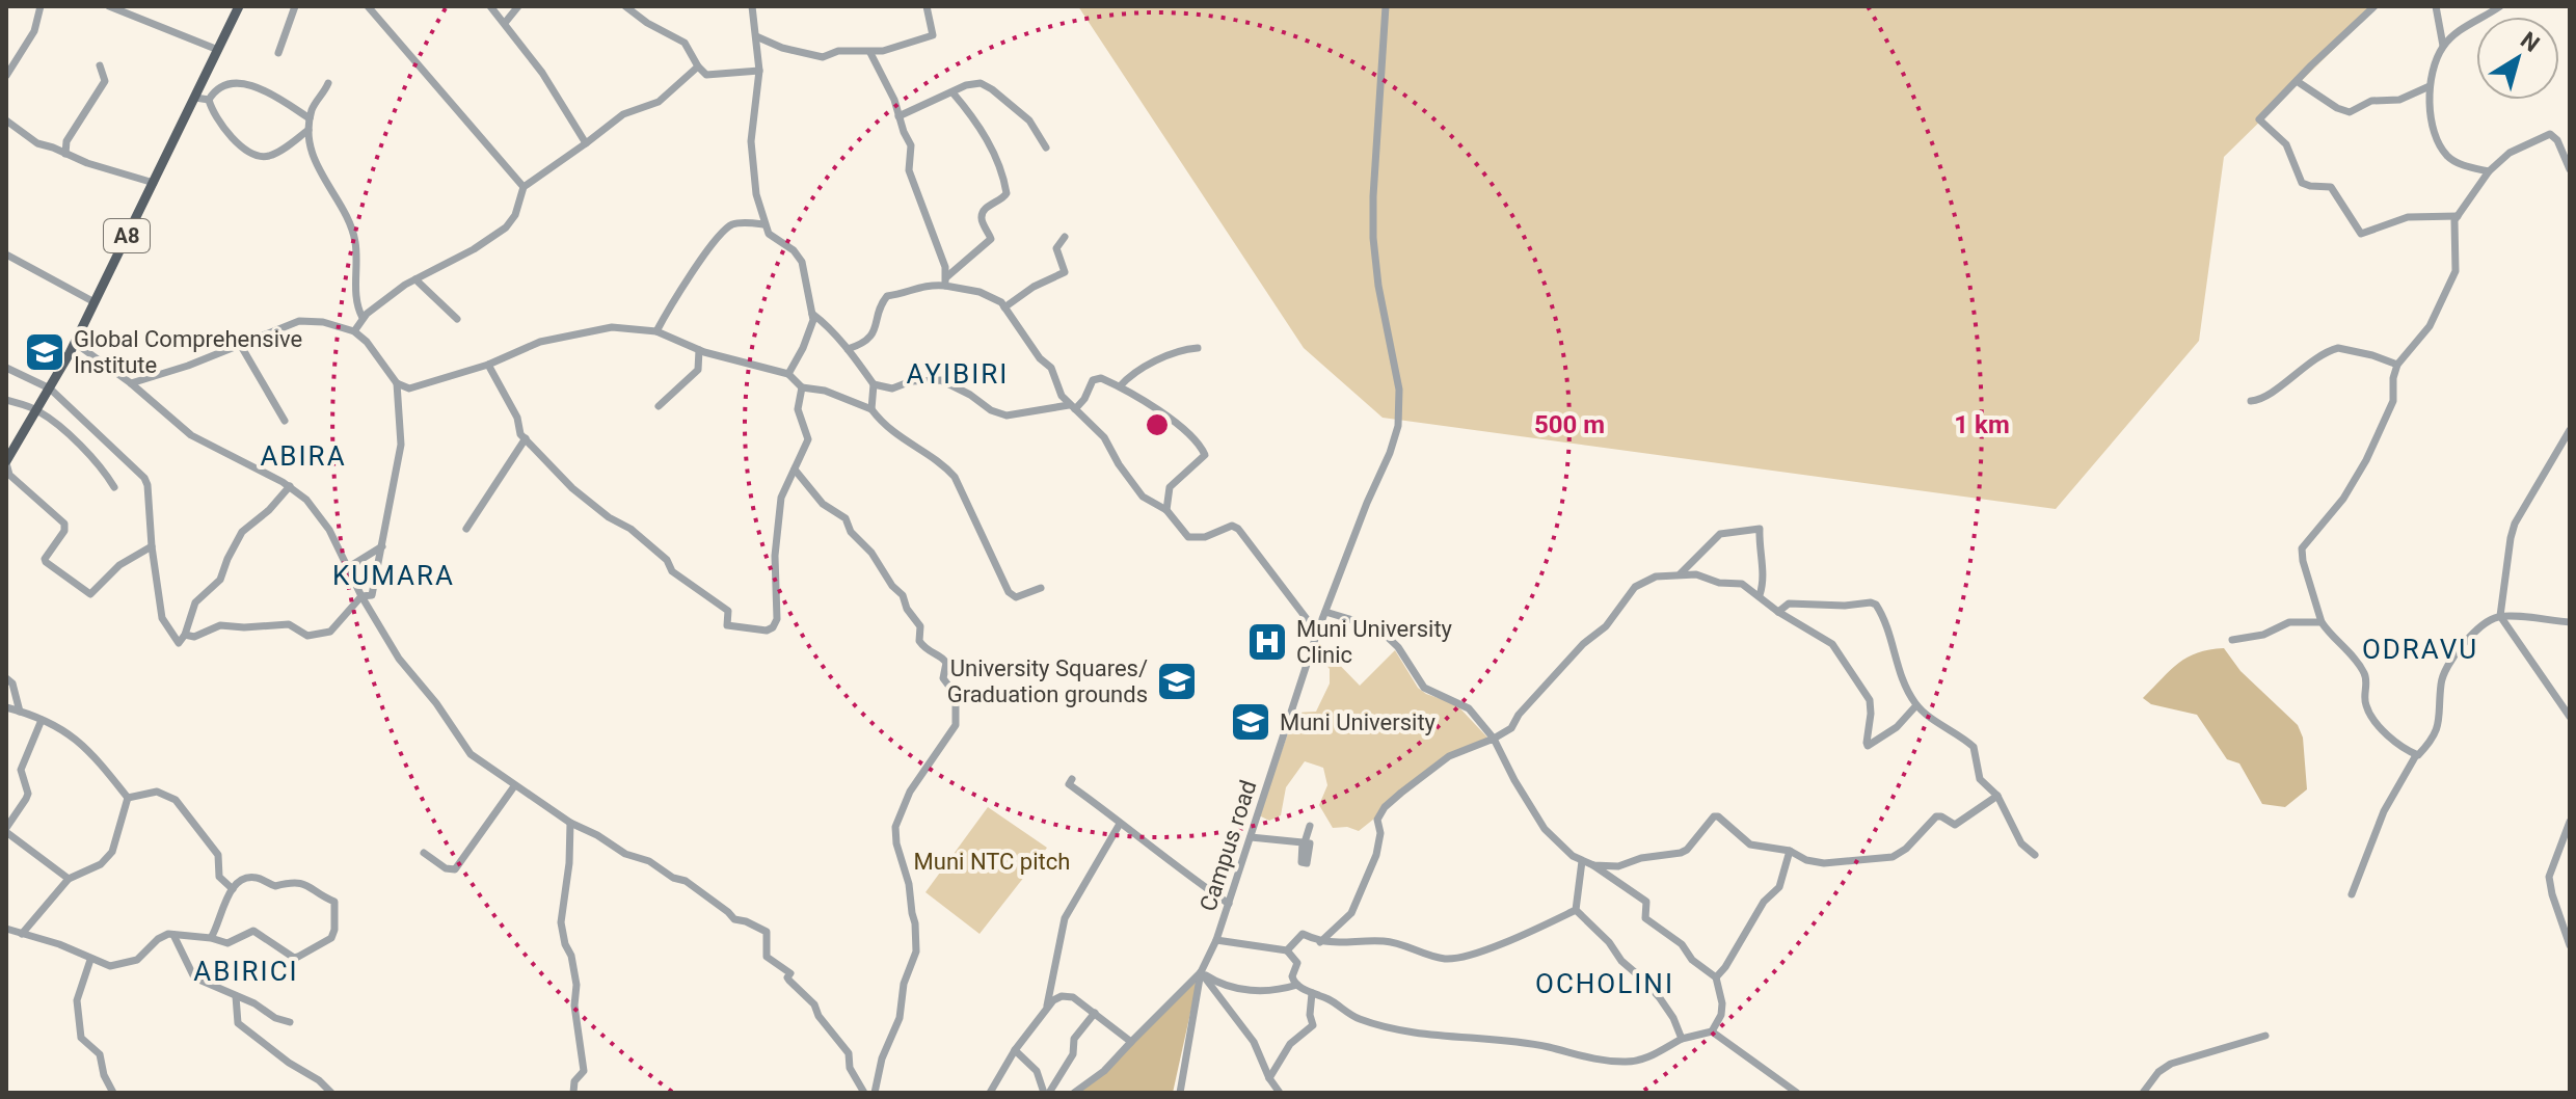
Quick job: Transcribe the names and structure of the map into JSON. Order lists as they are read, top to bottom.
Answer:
{
  "streets": {
    "main road": ["A8"],
    "street": ["Campus road"]
  },
  "districts": [
    "AYIBIRI",
    "ABIRA",
    "KUMARA",
    "ODRAVU",
    "ABIRICI",
    "OCHOLINI"
  ],
  "parks": ["Muni NTC pitch"],
  "places": {
    "school or university": ["Global Comprehensive Institute", "University Squares/ Graduation grounds", "Muni University"],
    "hospital": ["Muni University Clinic"]
  },
  "north": "top right",
  "rings": ["500 m", "1 km"]
}
